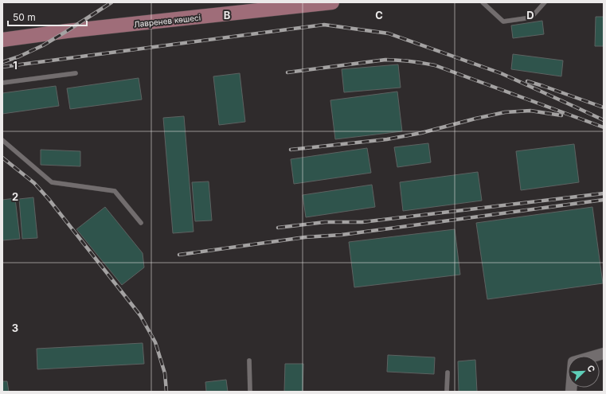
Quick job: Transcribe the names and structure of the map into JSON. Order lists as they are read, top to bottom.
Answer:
{
  "streets": {
    "main road": ["Лавренев көшесі"]
  },
  "scale_bar": "50 m",
  "north": "top right",
  "grid": {
    "columns": ["B", "C", "D"],
    "rows": ["1", "2", "3"]
  }
}
